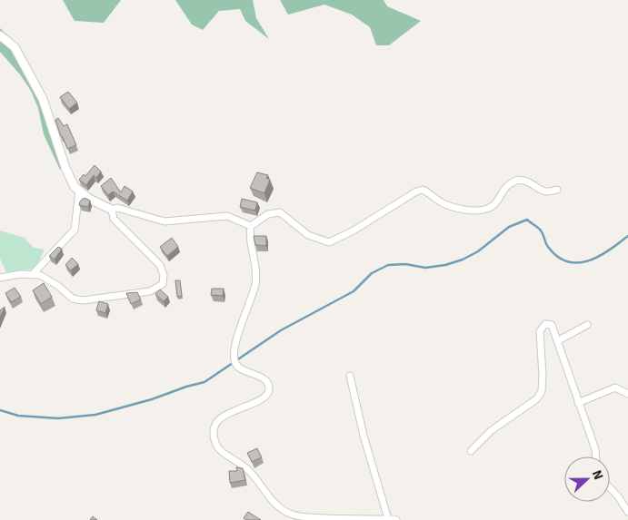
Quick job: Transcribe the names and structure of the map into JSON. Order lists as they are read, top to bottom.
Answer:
{
  "north": "right"
}
